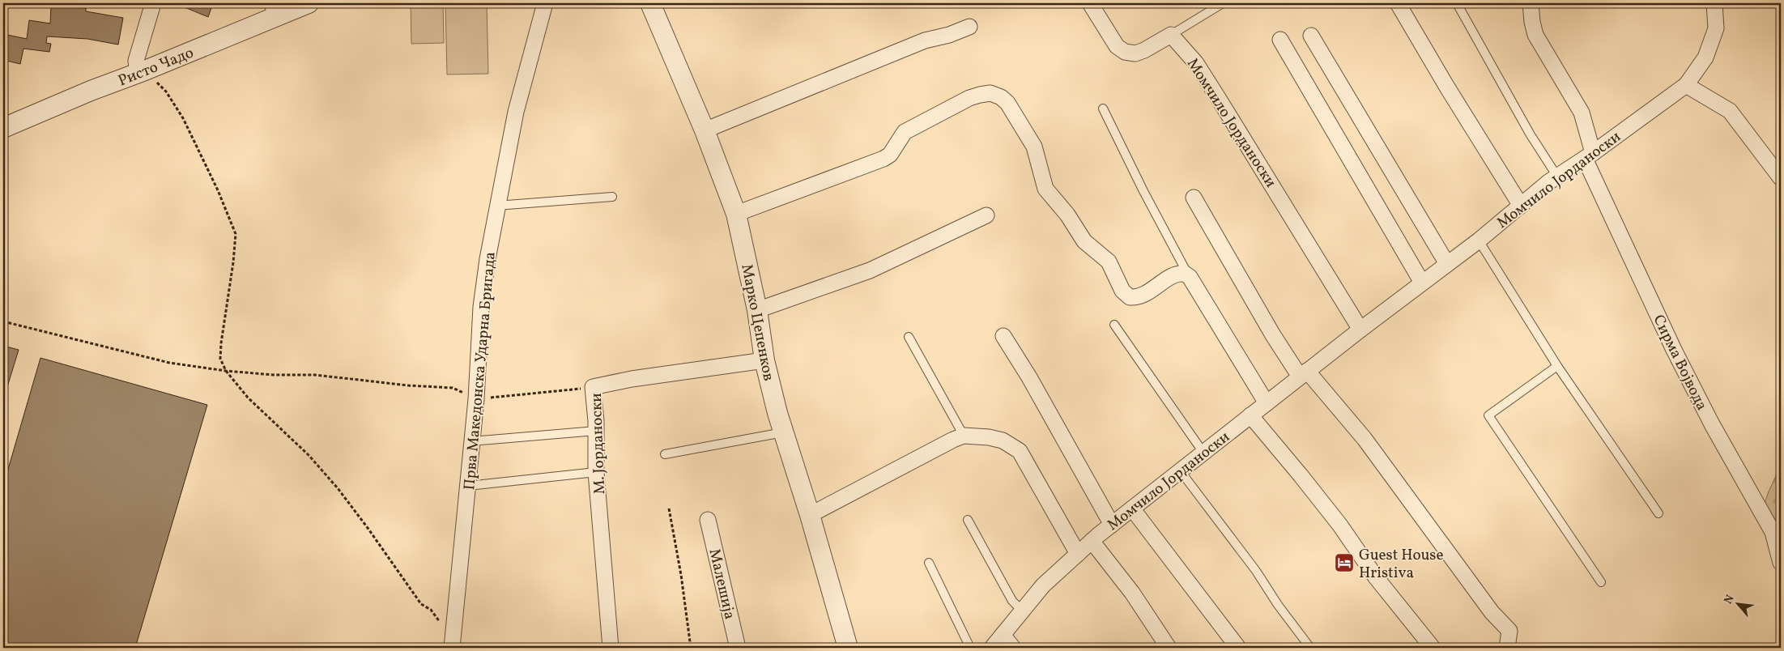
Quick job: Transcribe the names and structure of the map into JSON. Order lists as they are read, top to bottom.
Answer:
{
  "streets": {
    "street": [
      "Ристо Чадо",
      "Момчило Јорданоски",
      "Марко Цепенков",
      "Сирма Војвода",
      "Прва Македонска Ударна Бригада",
      "М. Јорданоски",
      "Малешија"
    ]
  },
  "crossings": [
    ["Момчило Јорданоски", "Сирма Војвода"],
    ["Марко Цепенков", "М. Јорданоски"]
  ],
  "places": {
    "hotel": ["Guest House Hristiva"]
  },
  "north": "top left"
}
